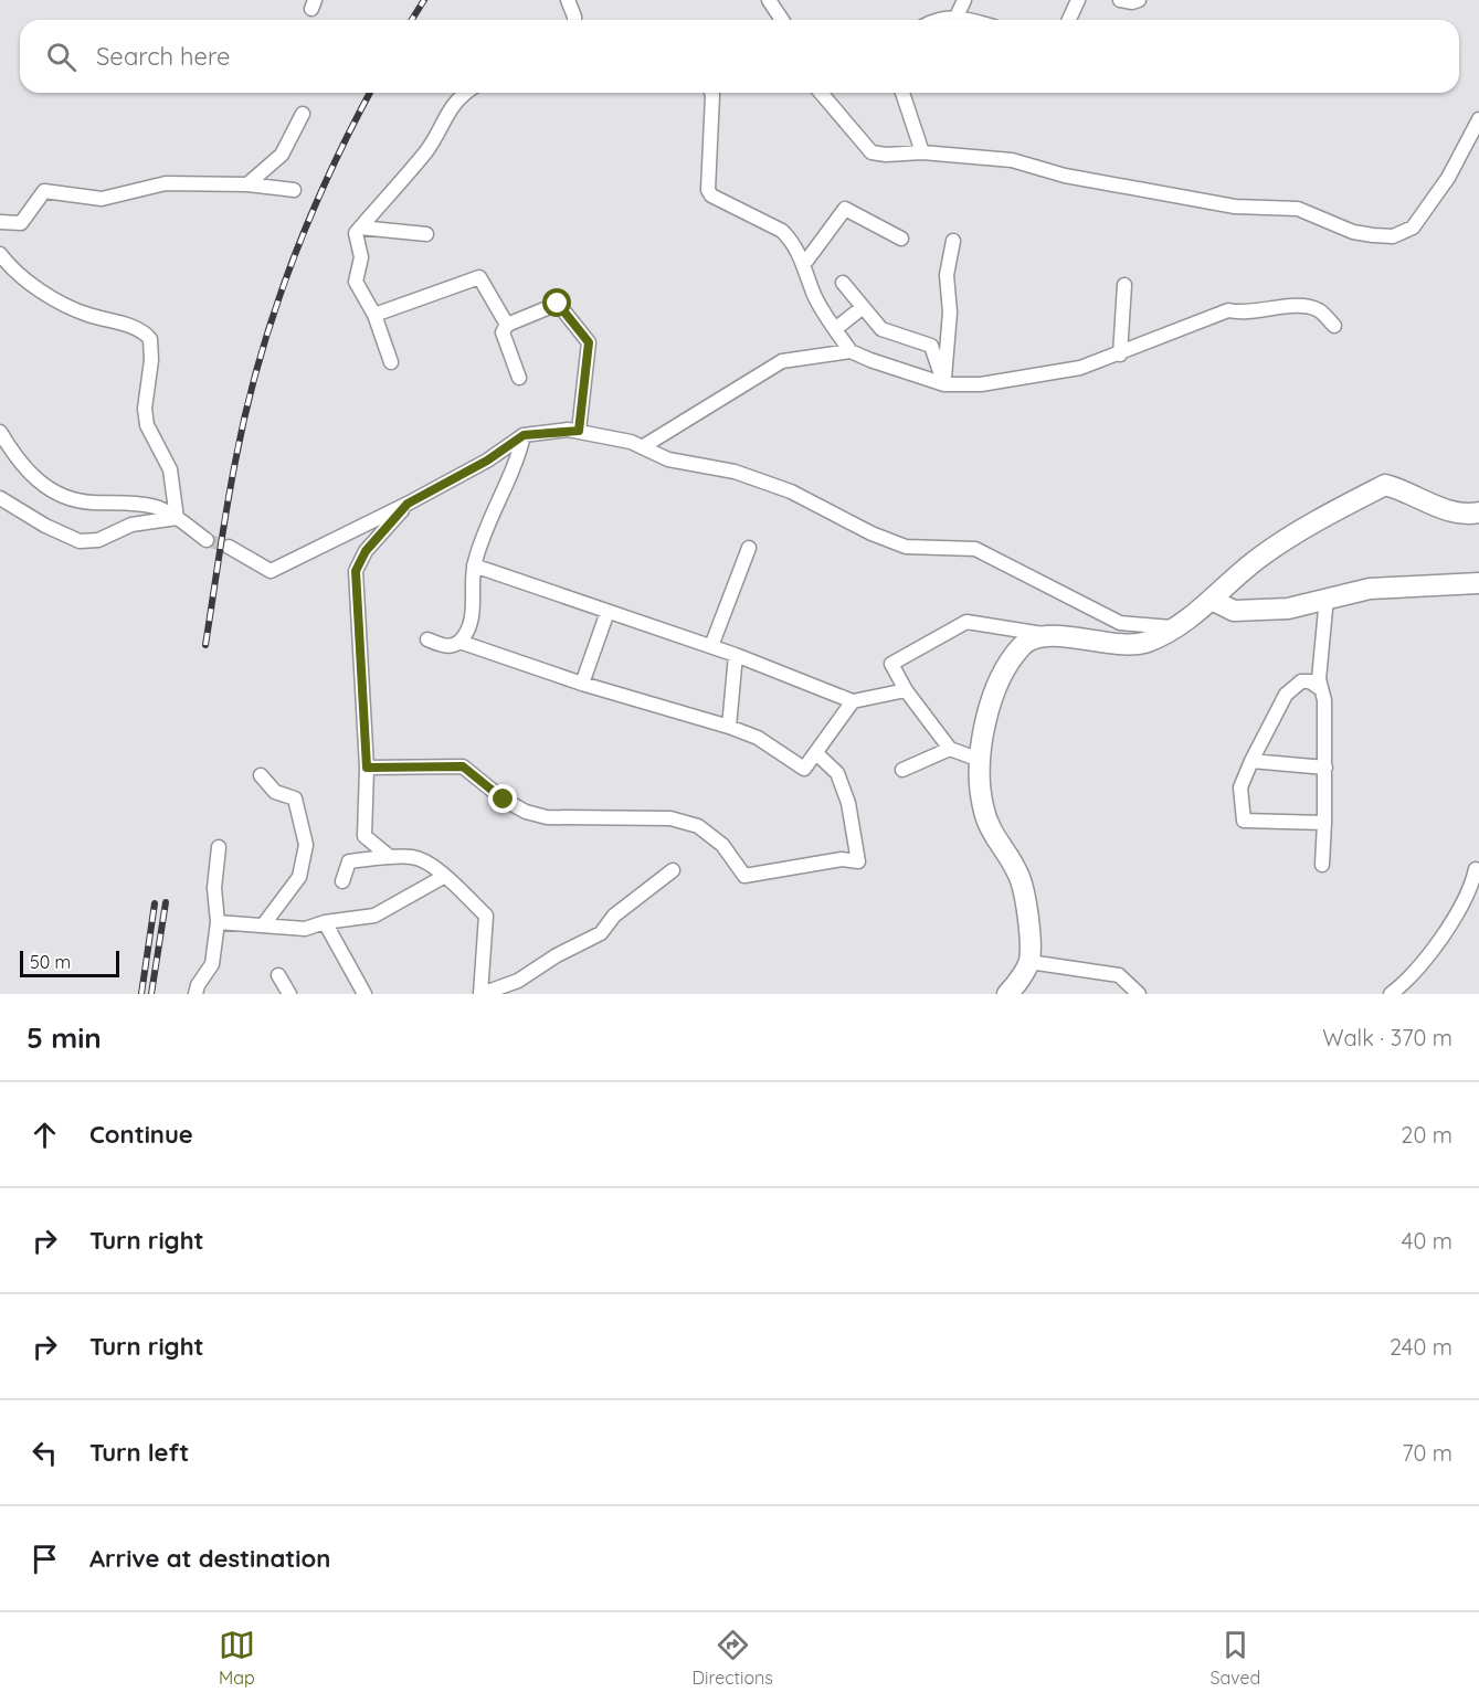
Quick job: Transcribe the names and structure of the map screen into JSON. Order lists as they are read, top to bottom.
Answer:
{
  "scale_bar": "50 m",
  "page": {
    "search": "Search here",
    "scale": "50 m",
    "heading": ["5 min", "Walk · 370 m"],
    "list": [
      ["Continue", "20 m"],
      ["Turn right", "40 m"],
      ["Turn right", "240 m"],
      ["Turn left", "70 m"],
      "Arrive at destination"
    ],
    "nav": ["Map", "Directions", "Saved"]
  }
}
